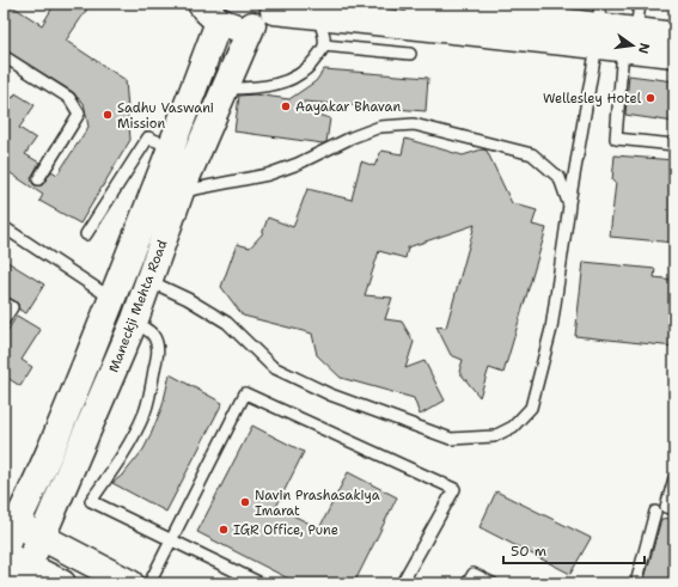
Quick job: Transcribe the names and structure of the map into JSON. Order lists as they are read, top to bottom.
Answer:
{
  "streets": {
    "main road": ["Maneckji Mehta Road"]
  },
  "places": [
    "Wellesley Hotel",
    "Aayakar Bhavan",
    "Sadhu Vaswani Mission",
    "Navin Prashasakiya Imarat",
    "IGR Office, Pune"
  ],
  "scale_bar": "50 m",
  "north": "right"
}
